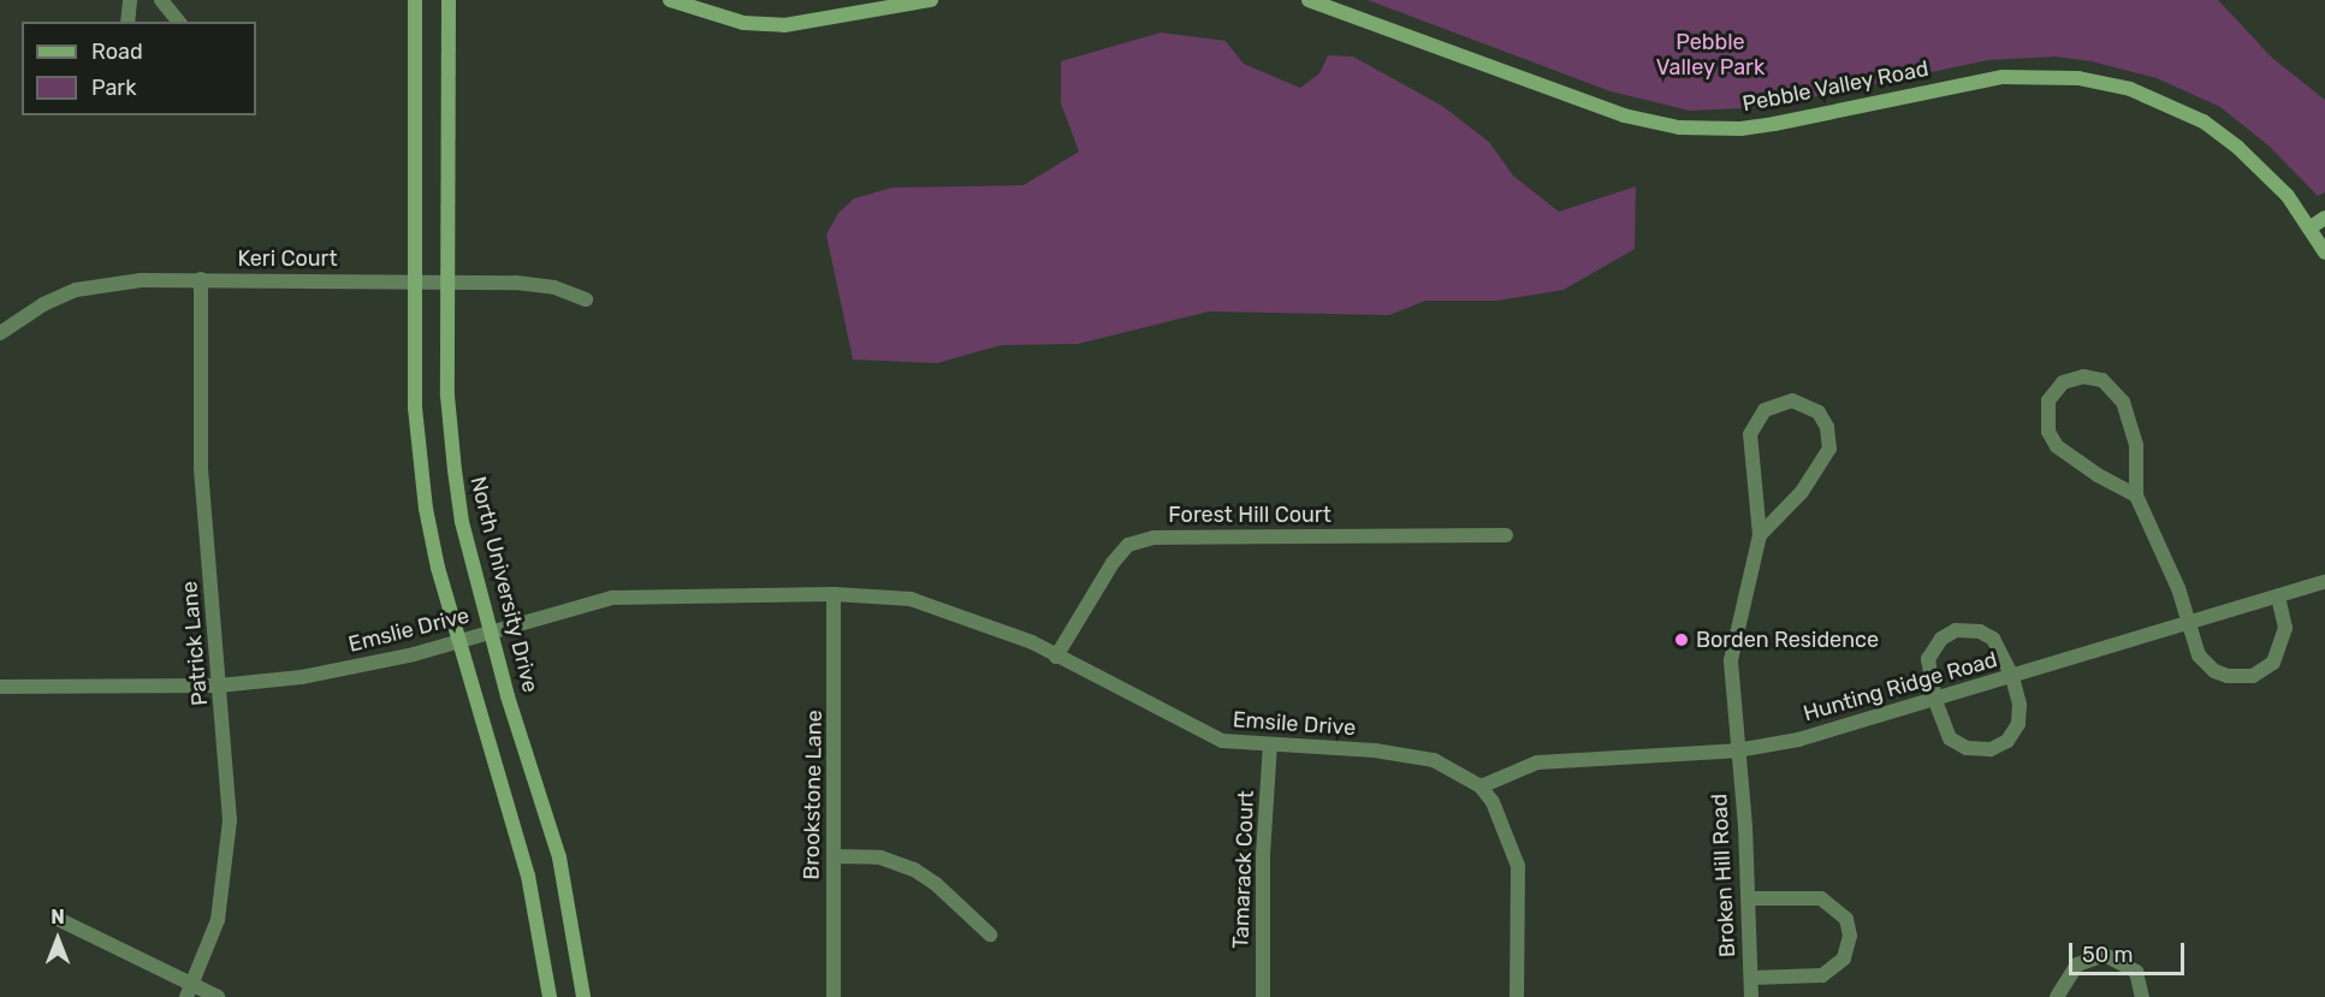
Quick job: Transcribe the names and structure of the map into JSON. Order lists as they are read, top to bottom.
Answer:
{
  "streets": {
    "street": [
      "Pebble Valley Road",
      "Keri Court",
      "Forest Hill Court",
      "North University Drive",
      "Emslie Drive",
      "Patrick Lane",
      "Hunting Ridge Road",
      "Emsile Drive",
      "Brookstone Lane",
      "Tamarack Court",
      "Broken Hill Road"
    ]
  },
  "crossings": [
    ["Keri Court", "North University Drive"],
    ["Keri Court", "Patrick Lane"],
    ["Forest Hill Court", "Emsile Drive"],
    ["North University Drive", "Emslie Drive"],
    ["Emslie Drive", "Patrick Lane"],
    ["Emslie Drive", "Emsile Drive"],
    ["Emslie Drive", "Brookstone Lane"],
    ["Hunting Ridge Road", "Emsile Drive"],
    ["Hunting Ridge Road", "Broken Hill Road"],
    ["Emsile Drive", "Tamarack Court"]
  ],
  "parks": ["Pebble Valley Park"],
  "places": ["Borden Residence"],
  "legend": ["Road", "Park"],
  "scale_bar": "50 m",
  "north": "top"
}
